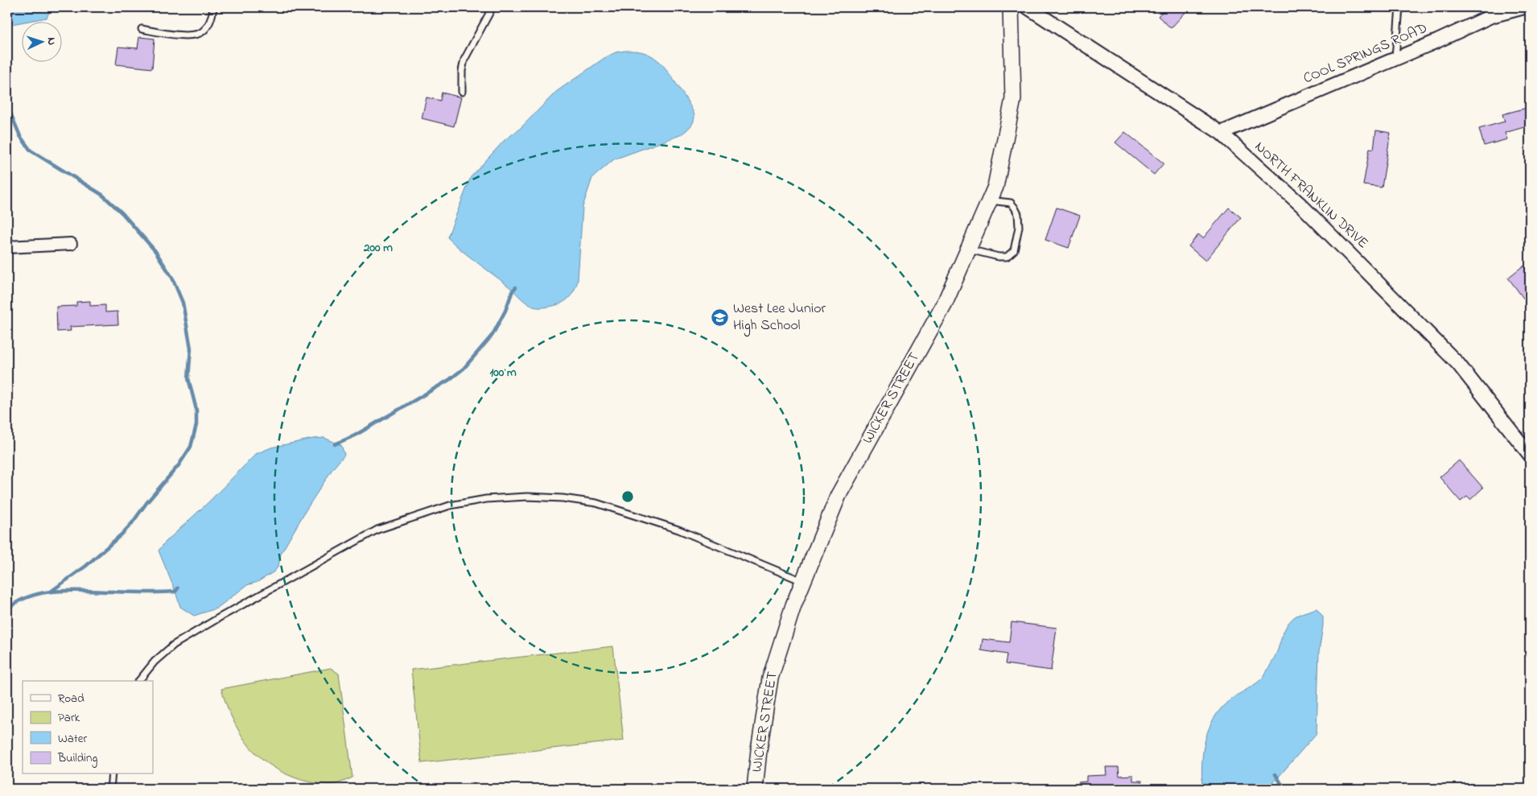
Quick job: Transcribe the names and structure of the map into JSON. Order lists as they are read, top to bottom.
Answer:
{
  "streets": {
    "main road": ["WICKER STREET"],
    "street": ["COOL SPRINGS ROAD", "NORTH FRANKLIN DRIVE"]
  },
  "crossings": [
    ["COOL SPRINGS ROAD", "NORTH FRANKLIN DRIVE"]
  ],
  "places": {
    "school or university": ["West Lee Junior High School"]
  },
  "legend": [
    "Road",
    "Park",
    "Water",
    "Building"
  ],
  "north": "right",
  "rings": ["200 m", "100 m"]
}
